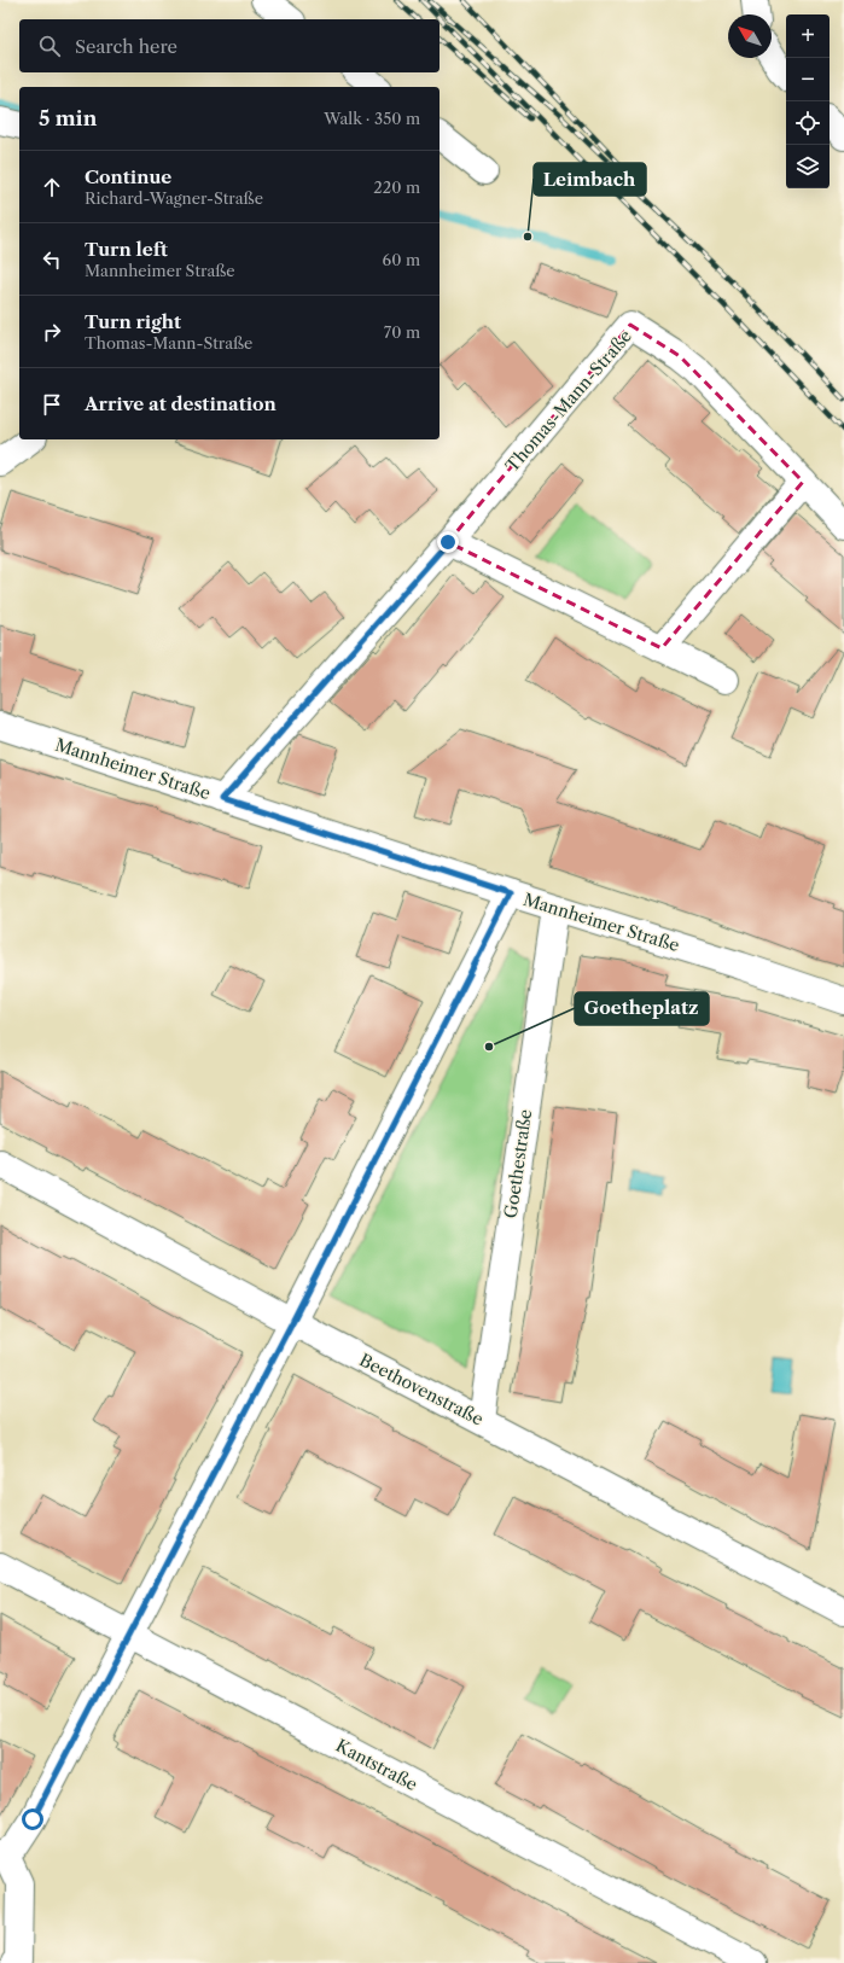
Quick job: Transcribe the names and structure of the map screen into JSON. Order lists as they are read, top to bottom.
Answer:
{
  "streets": {
    "street": [
      "Thomas-Mann-Straße",
      "Mannheimer Straße",
      "Goethestraße",
      "Beethovenstraße",
      "Kantstraße"
    ]
  },
  "crossings": [
    ["Thomas-Mann-Straße", "Mannheimer Straße"],
    ["Mannheimer Straße", "Goethestraße"],
    ["Goethestraße", "Beethovenstraße"]
  ],
  "places": ["Leimbach", "Goetheplatz"],
  "north": "top left",
  "page": {
    "map_buttons": ["+", "−"],
    "search": "Search here",
    "heading": ["5 min", "Walk · 350 m"],
    "list": [
      ["Continue", "Richard-Wagner-Straße", "220 m"],
      ["Turn left", "Mannheimer Straße", "60 m"],
      ["Turn right", "Thomas-Mann-Straße", "70 m"],
      "Arrive at destination"
    ]
  }
}
